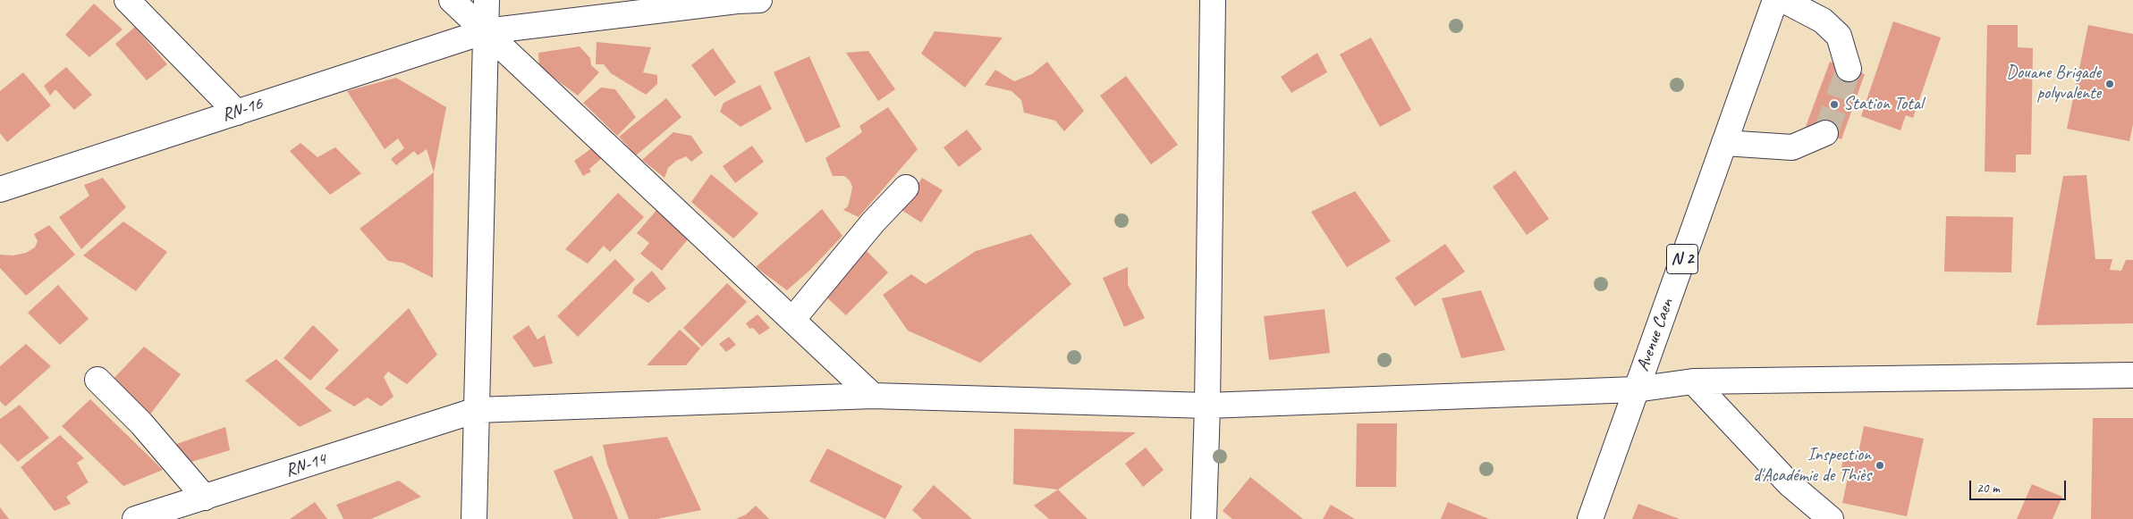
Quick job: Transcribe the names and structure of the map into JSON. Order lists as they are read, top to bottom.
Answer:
{
  "streets": {
    "main road": [
      "RN-16",
      "N 2",
      "Avenue Caen",
      "RN-14"
    ]
  },
  "crossings": [
    ["Avenue Caen", "RN-14"]
  ],
  "places": ["Douane Brigade polyvalente", "Station Total", "Inspection d'Académie de Thiès"],
  "scale_bar": "20 m"
}
